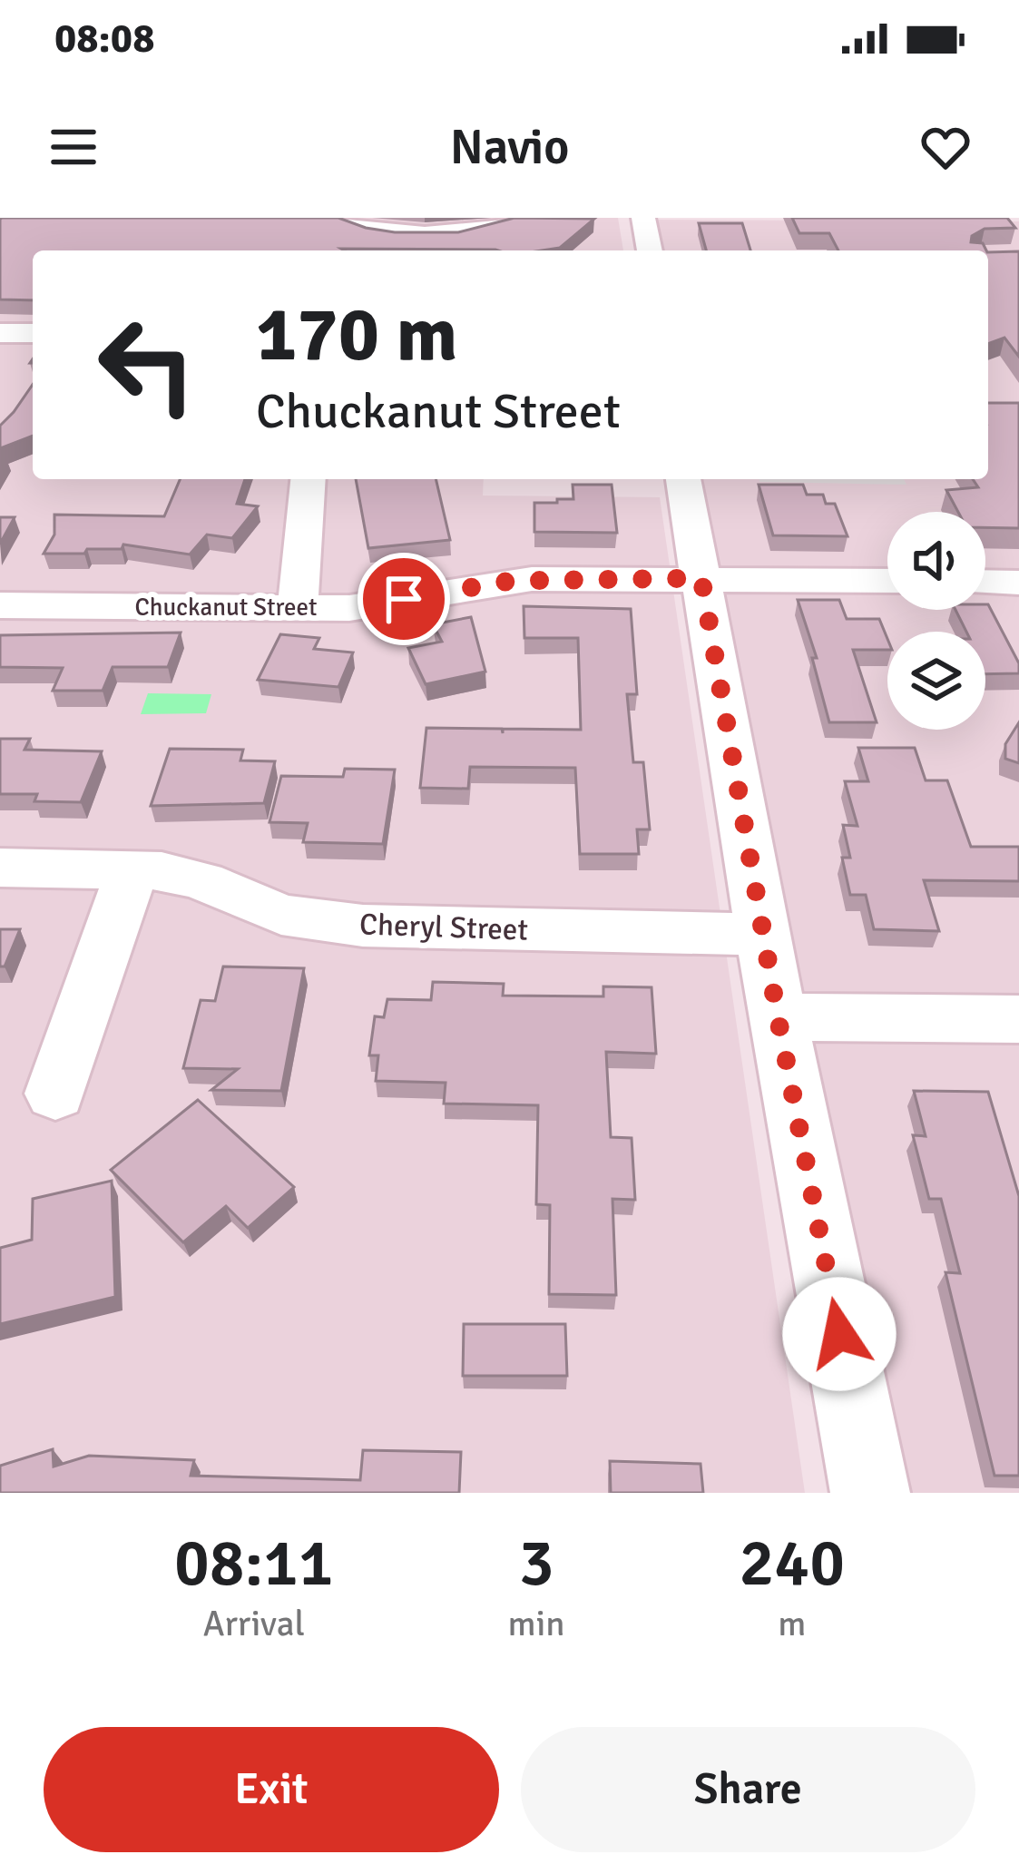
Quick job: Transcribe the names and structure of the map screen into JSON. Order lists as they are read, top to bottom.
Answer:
{
  "streets": {
    "street": ["Chuckanut Street", "Cheryl Street"]
  },
  "page": {
    "status": "08:08",
    "header": "Navio",
    "turn": ["170 m", "Chuckanut Street"],
    "eta": [
      "08:11",
      "Arrival",
      "3",
      "min",
      "240",
      "m"
    ],
    "buttons": ["Exit", "Share"]
  }
}
